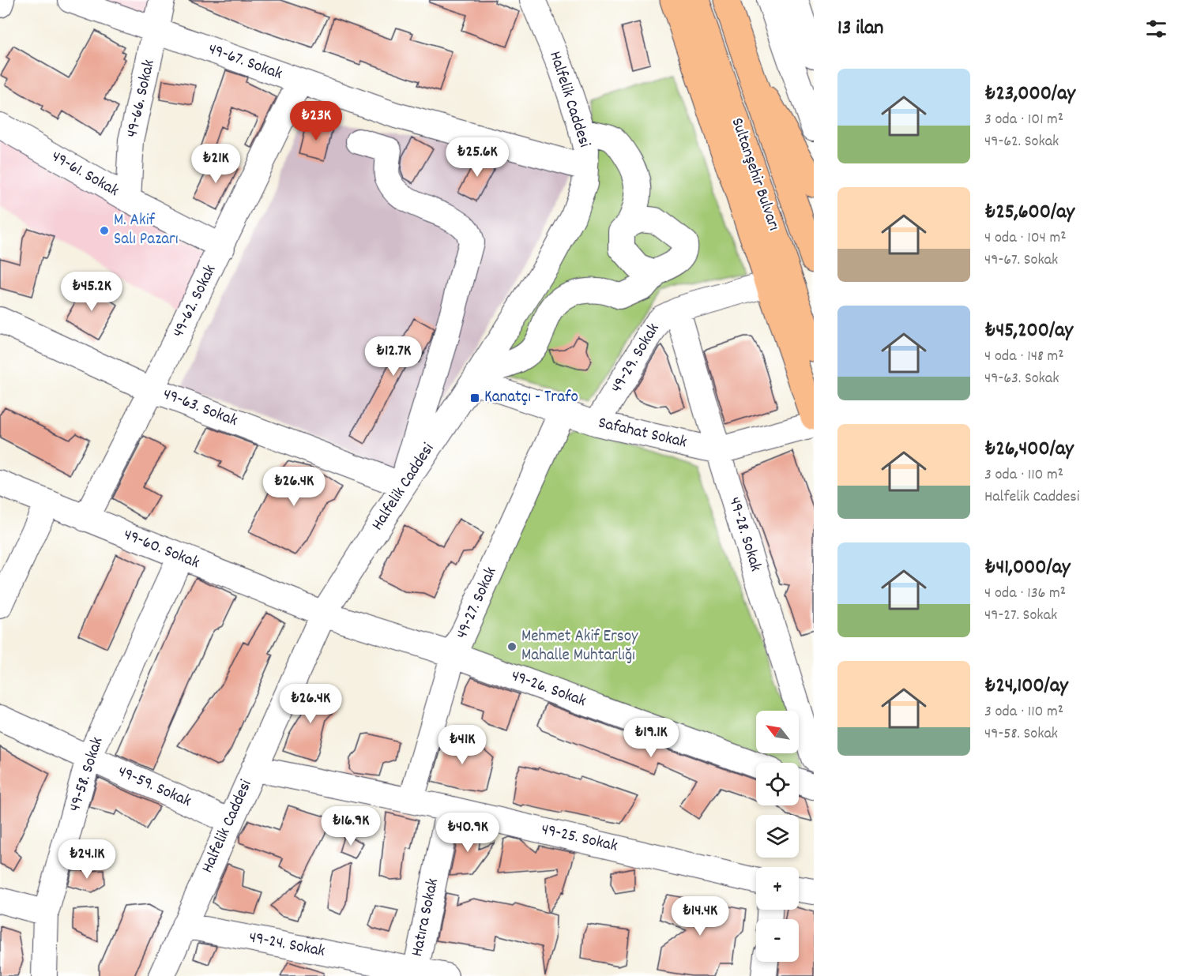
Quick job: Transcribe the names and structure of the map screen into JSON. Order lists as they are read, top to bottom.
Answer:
{
  "streets": {
    "main road": ["Sultanşehir Bulvarı"],
    "street": [
      "49-67. Sokak",
      "49-66. Sokak",
      "Halfelik Caddesi",
      "49-61. Sokak",
      "49-62. Sokak",
      "49-29. Sokak",
      "49-63. Sokak",
      "Safahat Sokak",
      "49-28. Sokak",
      "49-60. Sokak",
      "49-27. Sokak",
      "49-26. Sokak",
      "49-58. Sokak",
      "49-59. Sokak",
      "49-25. Sokak",
      "Hatıra Sokak",
      "49-24. Sokak"
    ]
  },
  "crossings": [
    ["49-67. Sokak", "49-66. Sokak"],
    ["49-67. Sokak", "Halfelik Caddesi"],
    ["49-67. Sokak", "49-62. Sokak"],
    ["49-66. Sokak", "49-61. Sokak"],
    ["Halfelik Caddesi", "49-63. Sokak"],
    ["Halfelik Caddesi", "Safahat Sokak"],
    ["Halfelik Caddesi", "49-60. Sokak"],
    ["Halfelik Caddesi", "49-26. Sokak"],
    ["Halfelik Caddesi", "49-59. Sokak"],
    ["Halfelik Caddesi", "49-25. Sokak"],
    ["Halfelik Caddesi", "49-24. Sokak"],
    ["49-61. Sokak", "49-62. Sokak"],
    ["Sultanşehir Bulvarı", "49-29. Sokak"],
    ["49-62. Sokak", "49-63. Sokak"],
    ["49-62. Sokak", "49-60. Sokak"],
    ["49-29. Sokak", "Safahat Sokak"],
    ["49-29. Sokak", "49-28. Sokak"],
    ["Safahat Sokak", "49-28. Sokak"],
    ["Safahat Sokak", "49-27. Sokak"],
    ["49-60. Sokak", "49-26. Sokak"],
    ["49-60. Sokak", "49-58. Sokak"],
    ["49-27. Sokak", "49-26. Sokak"],
    ["49-27. Sokak", "49-25. Sokak"],
    ["49-58. Sokak", "49-59. Sokak"],
    ["49-25. Sokak", "Hatıra Sokak"],
    ["Hatıra Sokak", "49-24. Sokak"]
  ],
  "places": {
    "other": ["M. Akif Salı Pazarı", "Mehmet Akif Ersoy Mahalle Muhtarlığı"],
    "transit": ["Kanatçı - Trafo"]
  },
  "north": "top left",
  "page": {
    "heading": "13 ilan",
    "list": [
      {
        "name": "₺23,000/ay",
        "note": "3 oda · 101 m² · 49-62. Sokak"
      },
      {
        "name": "₺25,600/ay",
        "note": "4 oda · 104 m² · 49-67. Sokak"
      },
      {
        "name": "₺45,200/ay",
        "note": "4 oda · 148 m² · 49-63. Sokak"
      },
      {
        "name": "₺26,400/ay",
        "note": "3 oda · 110 m² · Halfelik Caddesi"
      },
      {
        "name": "₺41,000/ay",
        "note": "4 oda · 136 m² · 49-27. Sokak"
      },
      {
        "name": "₺24,100/ay",
        "note": "3 oda · 110 m² · 49-58. Sokak"
      }
    ],
    "price": [
      "₺23K",
      "₺25.6K",
      "₺21K",
      "₺45.2K",
      "₺12.7K",
      "₺26.4K",
      "₺26.4K",
      "₺19.1K",
      "₺41K",
      "₺16.9K",
      "₺40.9K",
      "₺24.1K",
      "₺14.4K"
    ],
    "map_buttons": ["+", "−"]
  }
}
